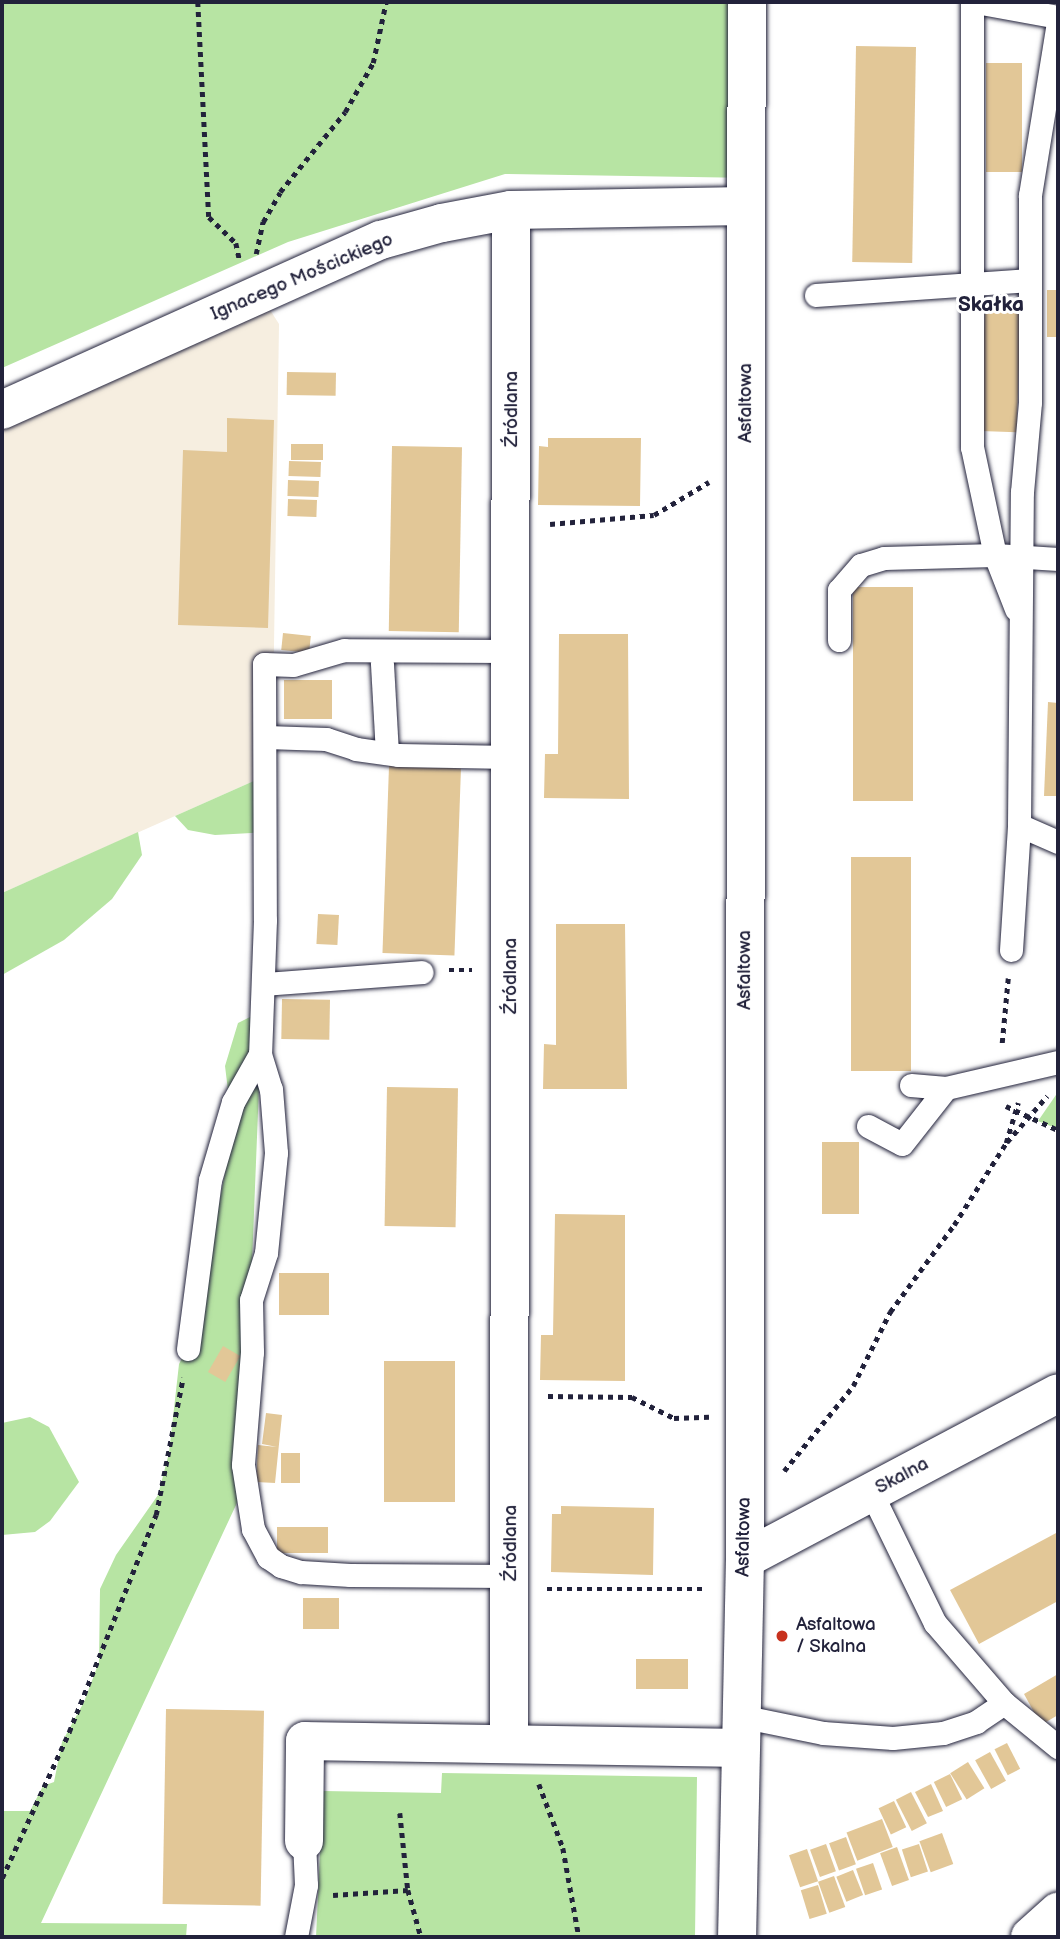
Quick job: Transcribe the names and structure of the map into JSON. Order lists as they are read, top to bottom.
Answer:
{
  "streets": {
    "street": [
      "Ignacego Mościckiego",
      "Asfaltowa",
      "Źródlana",
      "Skalna"
    ]
  },
  "crossings": [
    ["Ignacego Mościckiego", "Asfaltowa"],
    ["Ignacego Mościckiego", "Źródlana"],
    ["Asfaltowa", "Skalna"]
  ],
  "districts": ["Skałka"],
  "places": ["Asfaltowa / Skalna"]
}
